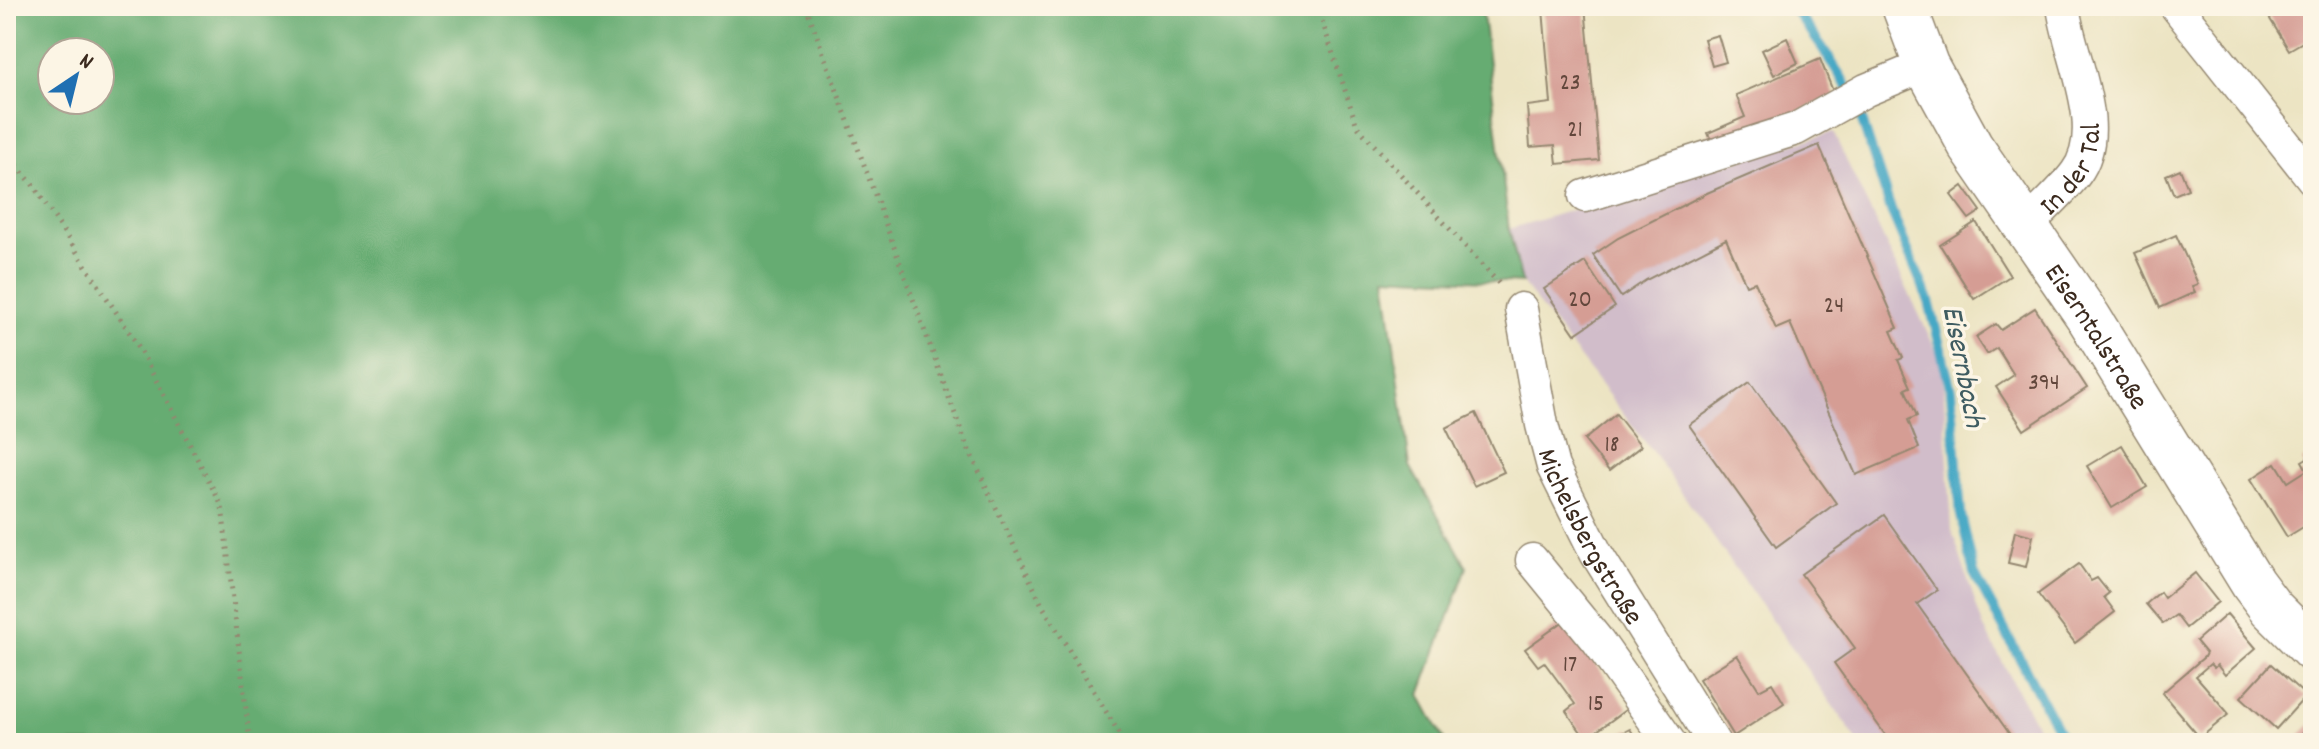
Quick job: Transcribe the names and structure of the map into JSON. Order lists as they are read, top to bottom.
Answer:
{
  "streets": {
    "main road": ["Eiserntalstraße"],
    "street": ["In der Tal", "Michelsbergstraße"]
  },
  "crossings": [
    ["In der Tal", "Eiserntalstraße"]
  ],
  "water": ["Eisernbach"],
  "house_numbers": [
    "23",
    "21",
    "20",
    "24",
    "394",
    "18",
    "17",
    "15"
  ],
  "north": "top right"
}
